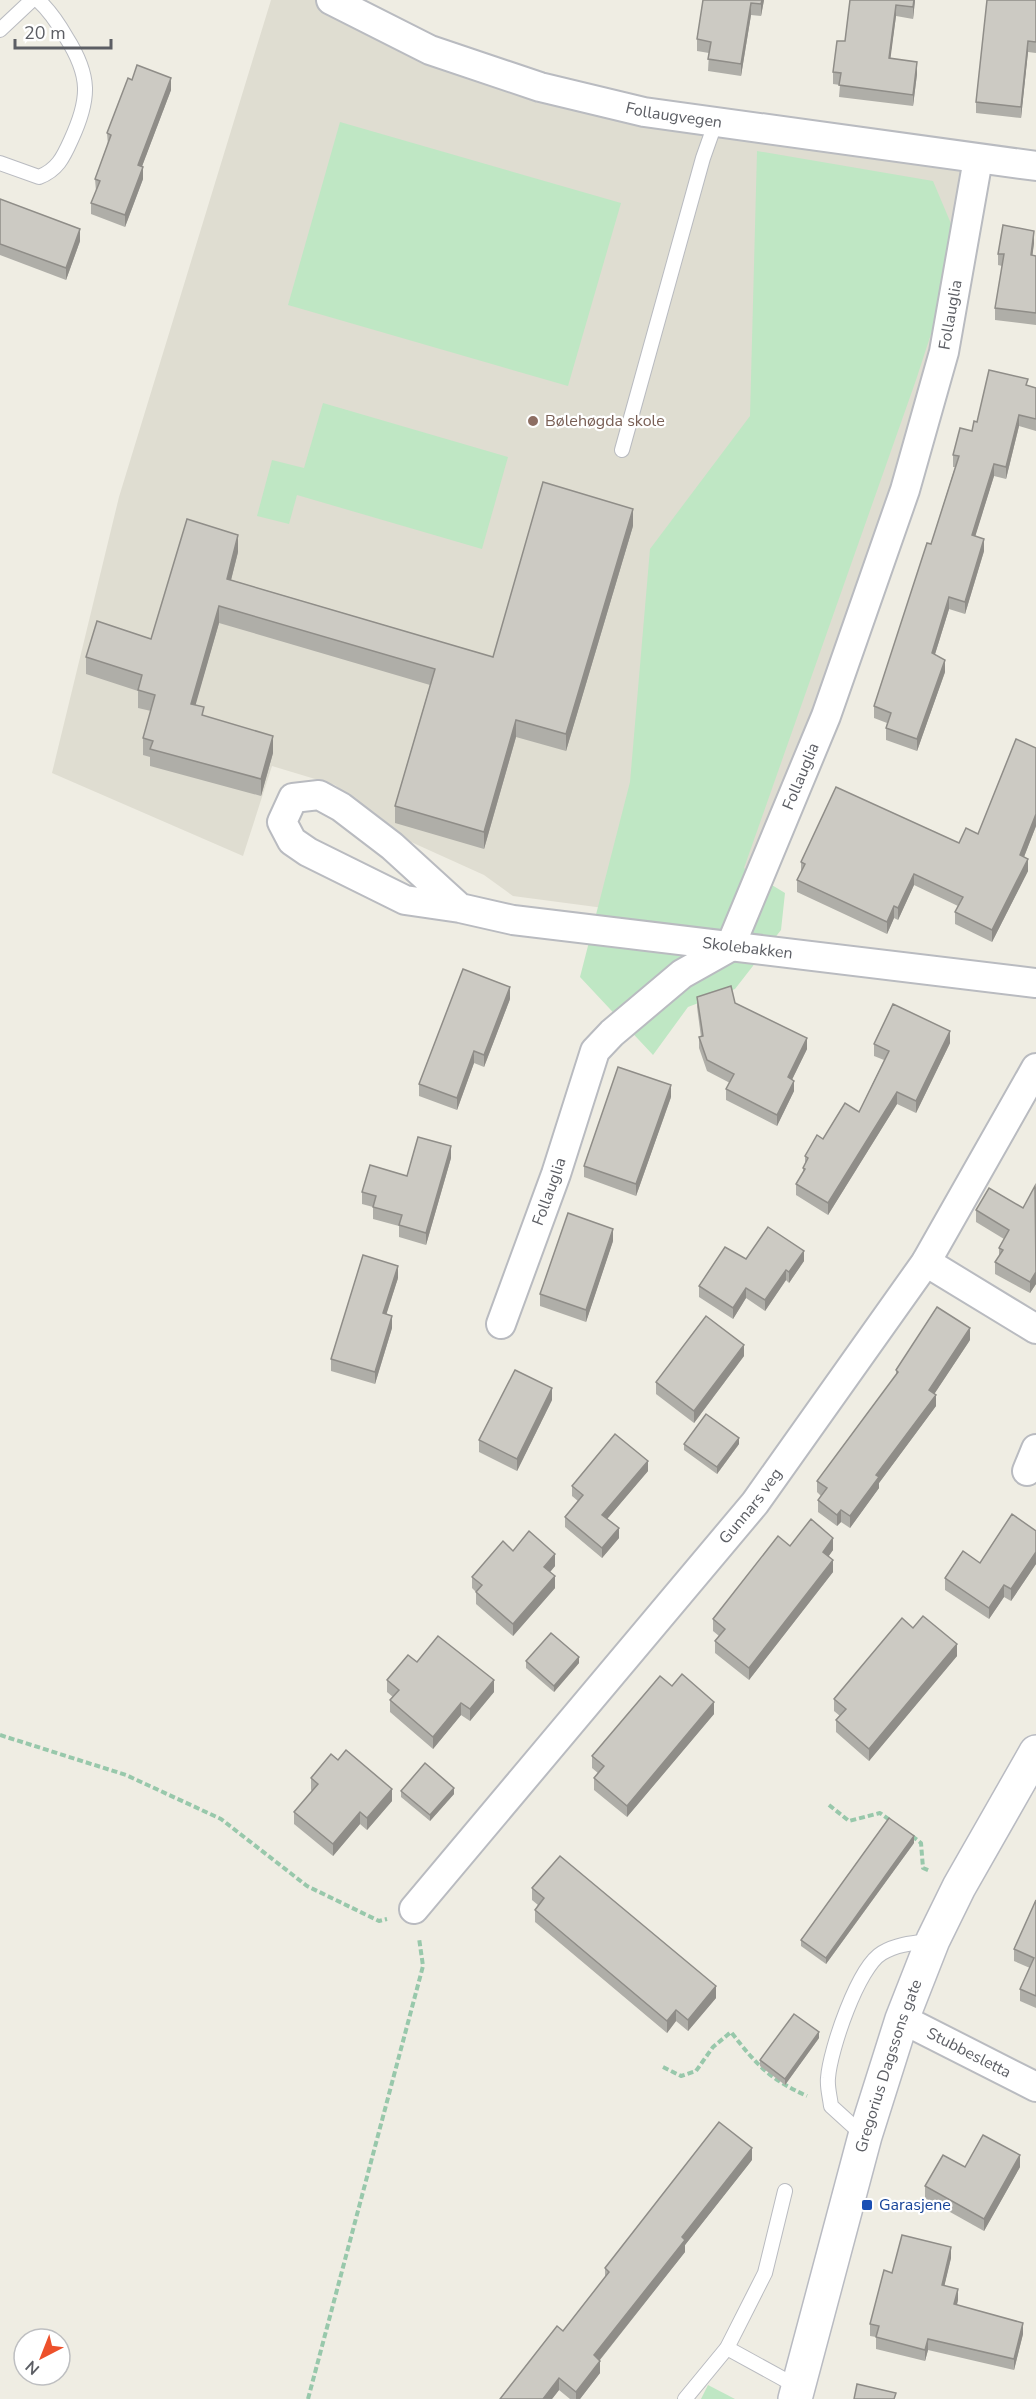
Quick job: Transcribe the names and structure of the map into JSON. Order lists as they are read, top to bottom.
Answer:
{
  "streets": {
    "street": [
      "Follaugvegen",
      "Follauglia",
      "Skolebakken",
      "Gunnars veg",
      "Stubbesletta",
      "Gregorius Dagssons gate"
    ]
  },
  "crossings": [
    ["Follaugvegen", "Follauglia"],
    ["Follauglia", "Skolebakken"],
    ["Stubbesletta", "Gregorius Dagssons gate"]
  ],
  "places": {
    "other": ["Bølehøgda skole"],
    "transit": ["Garasjene"]
  },
  "scale_bar": "20 m",
  "north": "bottom left"
}
